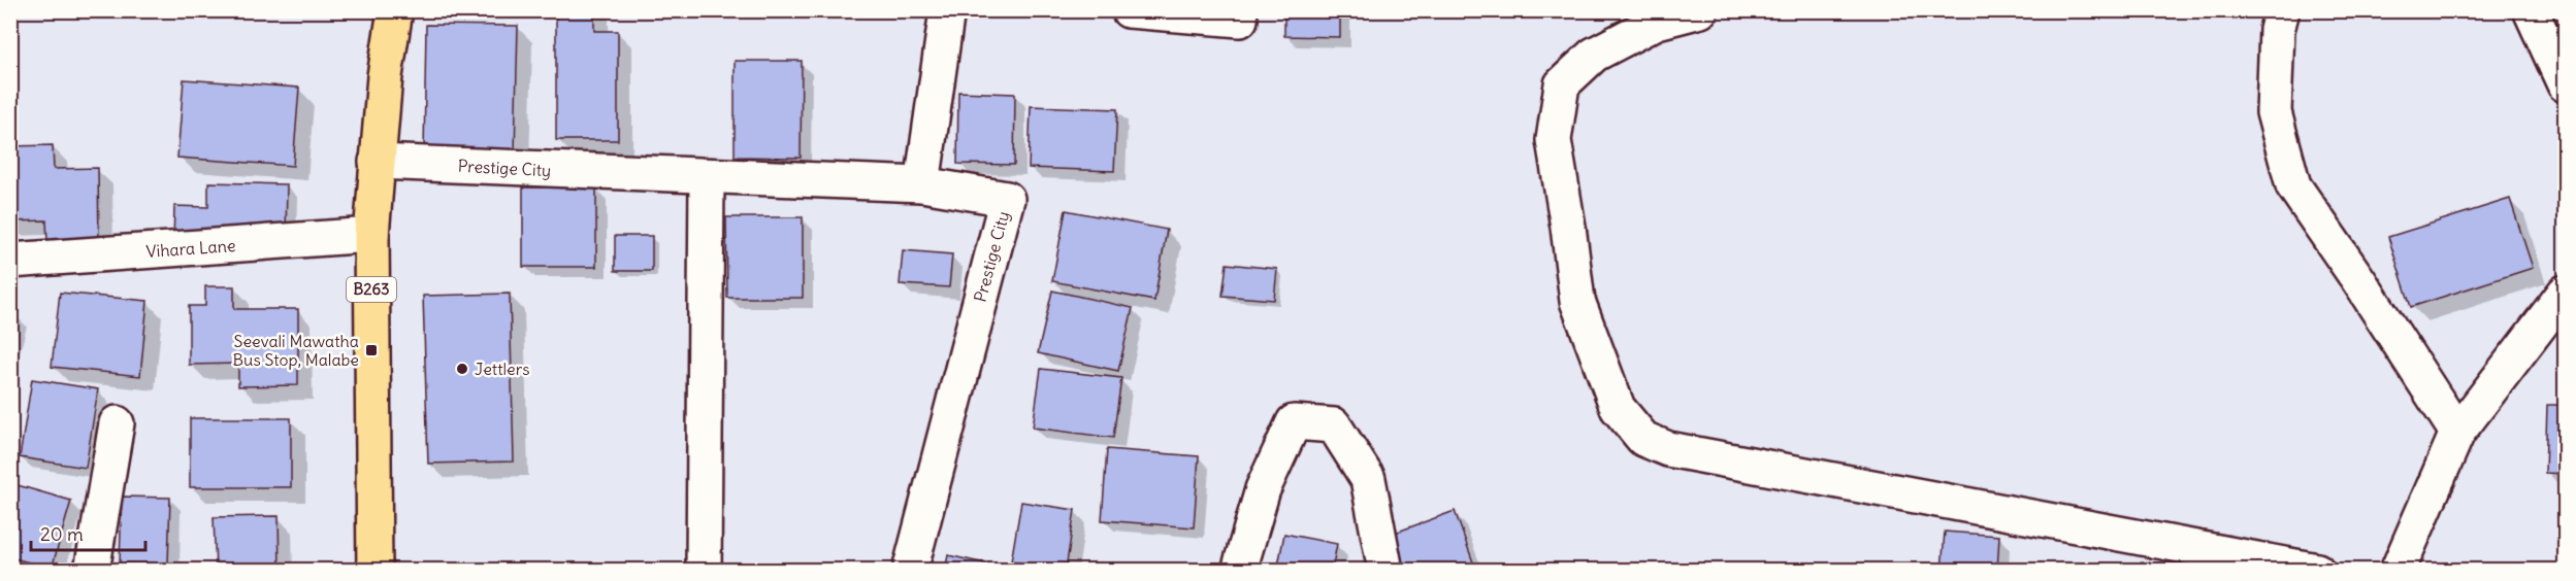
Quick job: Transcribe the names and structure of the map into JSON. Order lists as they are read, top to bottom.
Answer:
{
  "streets": {
    "main road": ["B263"],
    "street": ["Prestige City", "Vihara Lane"]
  },
  "crossings": [
    ["Prestige City", "B263"],
    ["Vihara Lane", "B263"]
  ],
  "places": {
    "transit": ["Seevali Mawatha Bus Stop, Malabe"],
    "other": ["Jettlers"]
  },
  "scale_bar": "20 m"
}
